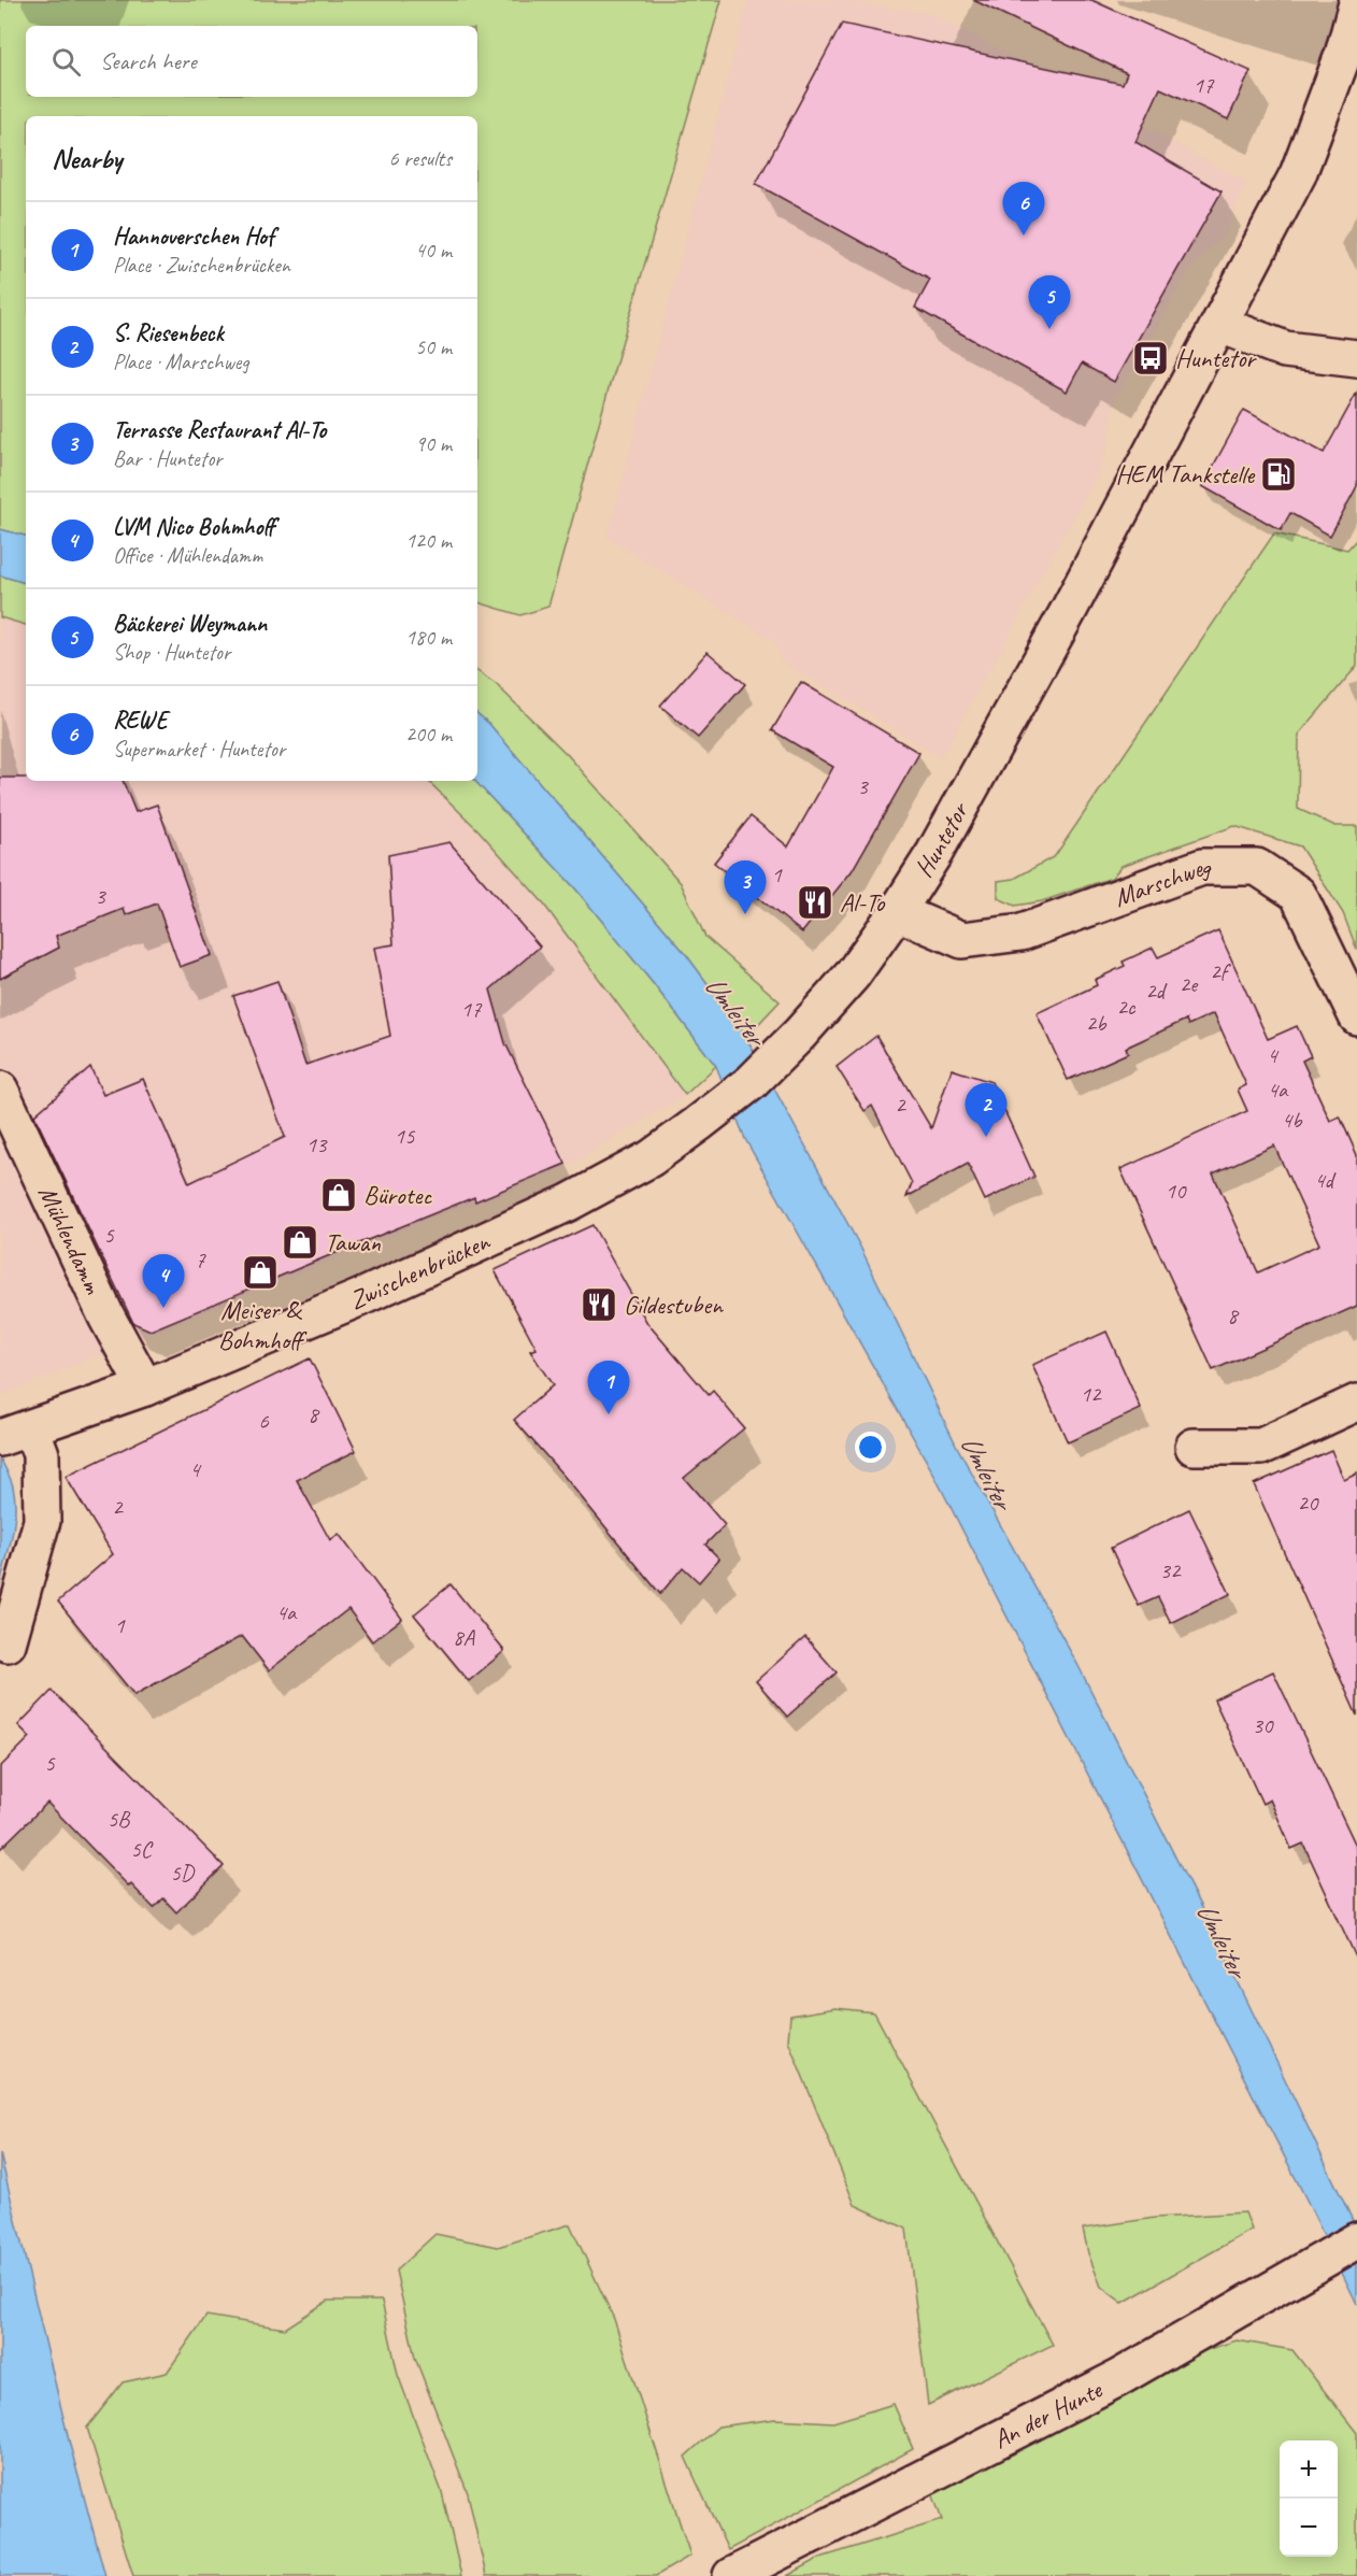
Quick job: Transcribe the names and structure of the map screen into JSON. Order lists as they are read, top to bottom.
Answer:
{
  "streets": {
    "street": [
      "Huntetor",
      "Marschweg",
      "Mühlendamm",
      "Zwischenbrücken",
      "An der Hunte"
    ]
  },
  "crossings": [
    ["Huntetor", "Marschweg"],
    ["Huntetor", "Zwischenbrücken"],
    ["Mühlendamm", "Zwischenbrücken"]
  ],
  "water": ["Umleiter"],
  "places": {
    "bus stop": ["Huntetor"],
    "fuel station": ["HEM Tankstelle"],
    "restaurant": ["Al-To", "Gildestuben"],
    "shop": ["Bürotec", "Tawan", "Meiser & Bohmhoff"]
  },
  "house_numbers": [
    "17",
    "3",
    "1",
    "3",
    "2f",
    "2e",
    "2d",
    "2c",
    "17",
    "2b",
    "4",
    "4a",
    "2",
    "4b",
    "15",
    "13",
    "4d",
    "10",
    "5",
    "7",
    "8",
    "12",
    "8",
    "6",
    "4",
    "20",
    "2",
    "32",
    "4a",
    "1",
    "8A",
    "30",
    "5",
    "5B",
    "5C",
    "5D"
  ],
  "page": {
    "search": "Search here",
    "heading": ["Nearby", "6 results"],
    "pins": [
      "6",
      "5",
      "3",
      "2",
      "4",
      "1"
    ],
    "list": [
      {
        "mark": "1",
        "name": "Hannoverschen Hof",
        "note": "Place · Zwischenbrücken",
        "value": "40 m"
      },
      {
        "mark": "2",
        "name": "S. Riesenbeck",
        "note": "Place · Marschweg",
        "value": "50 m"
      },
      {
        "mark": "3",
        "name": "Terrasse Restaurant Al-To",
        "note": "Bar · Huntetor",
        "value": "90 m"
      },
      {
        "mark": "4",
        "name": "LVM Nico Bohmhoff",
        "note": "Office · Mühlendamm",
        "value": "120 m"
      },
      {
        "mark": "5",
        "name": "Bäckerei Weymann",
        "note": "Shop · Huntetor",
        "value": "180 m"
      },
      {
        "mark": "6",
        "name": "REWE",
        "note": "Supermarket · Huntetor",
        "value": "200 m"
      }
    ],
    "map_buttons": ["+", "−"]
  }
}
